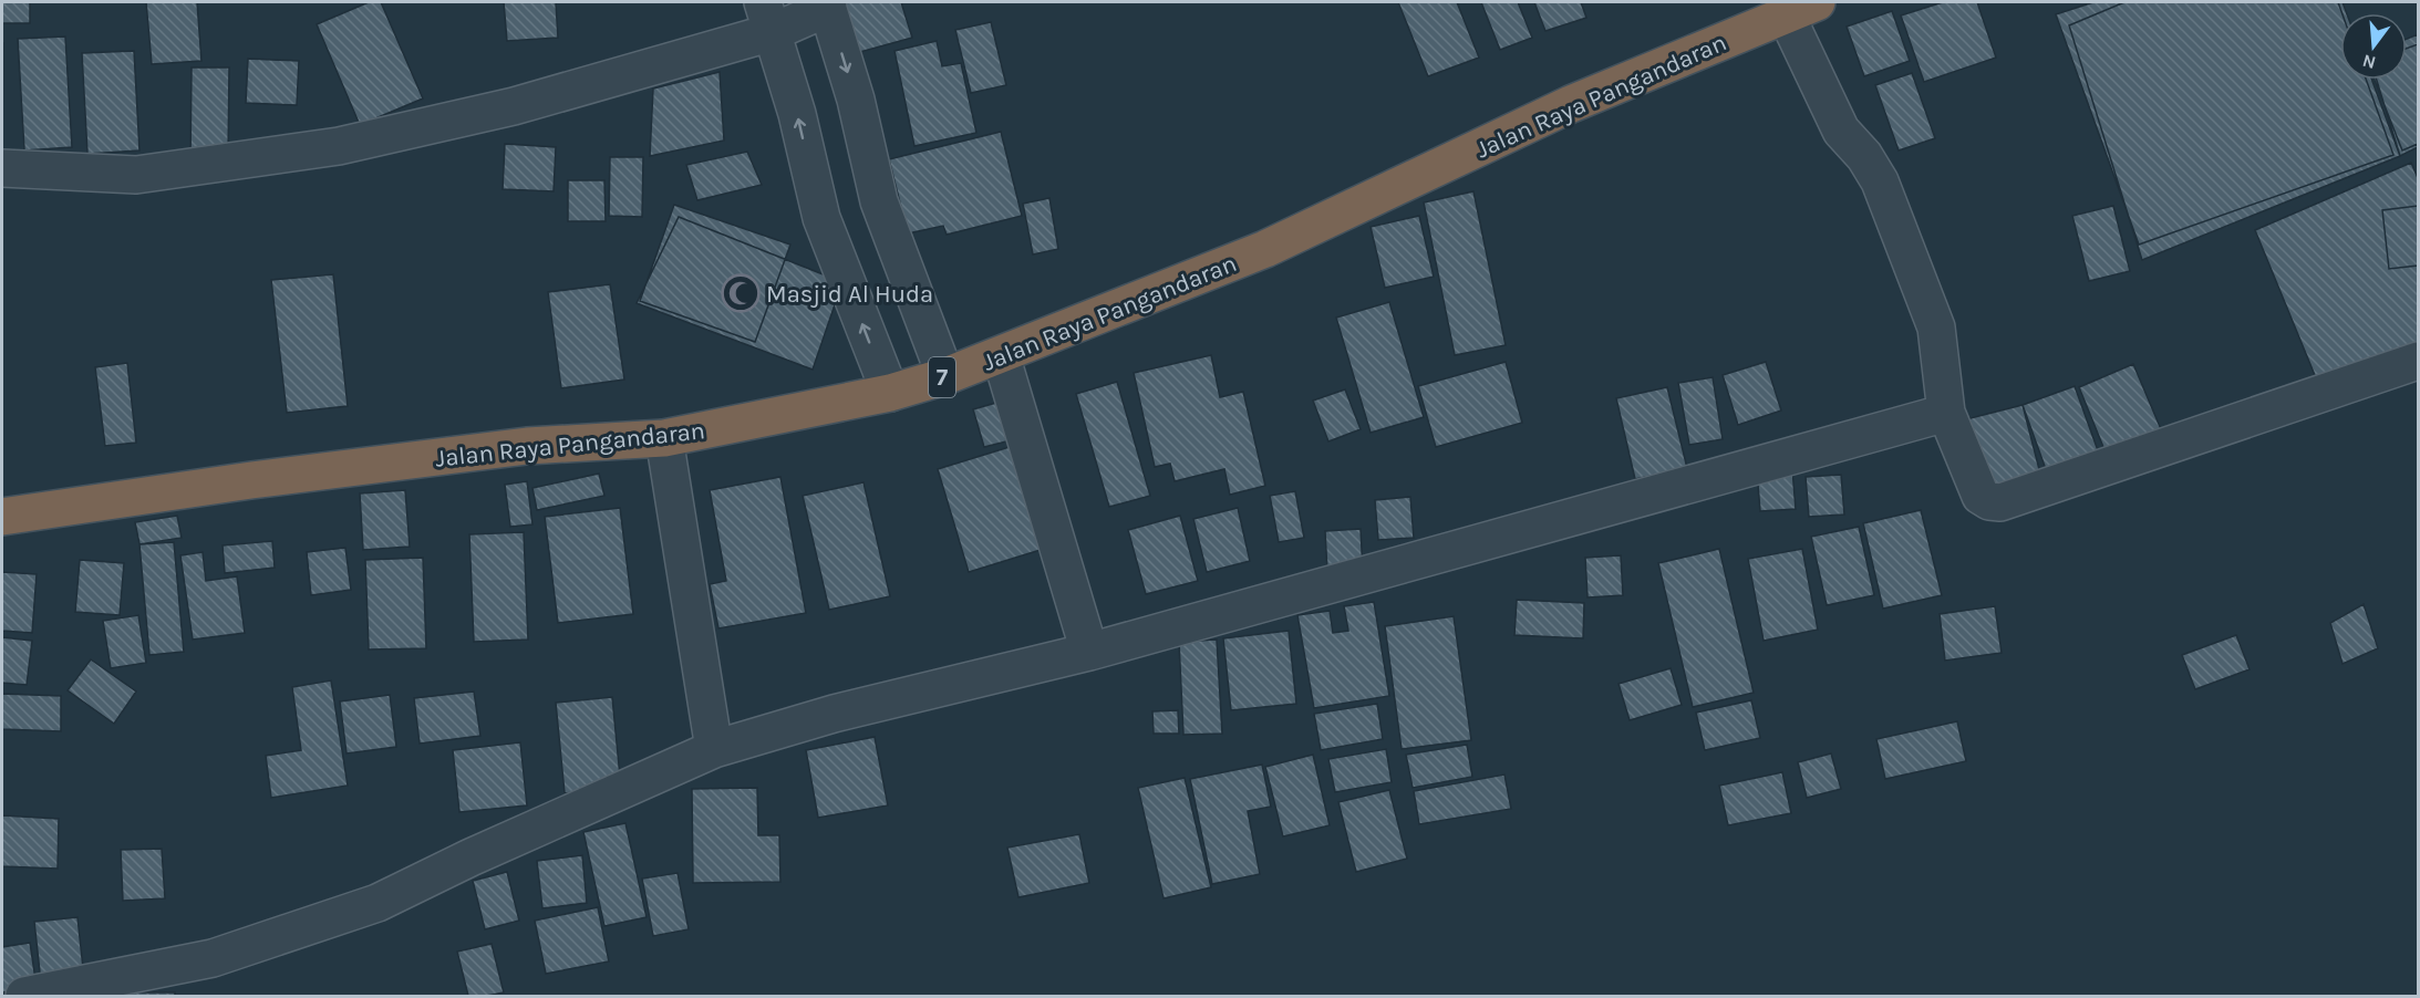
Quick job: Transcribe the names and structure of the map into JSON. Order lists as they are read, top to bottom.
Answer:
{
  "streets": {
    "highway": ["Jalan Raya Pangandaran", "7"]
  },
  "places": {
    "mosque": ["Masjid Al Huda"]
  },
  "north": "bottom"
}
